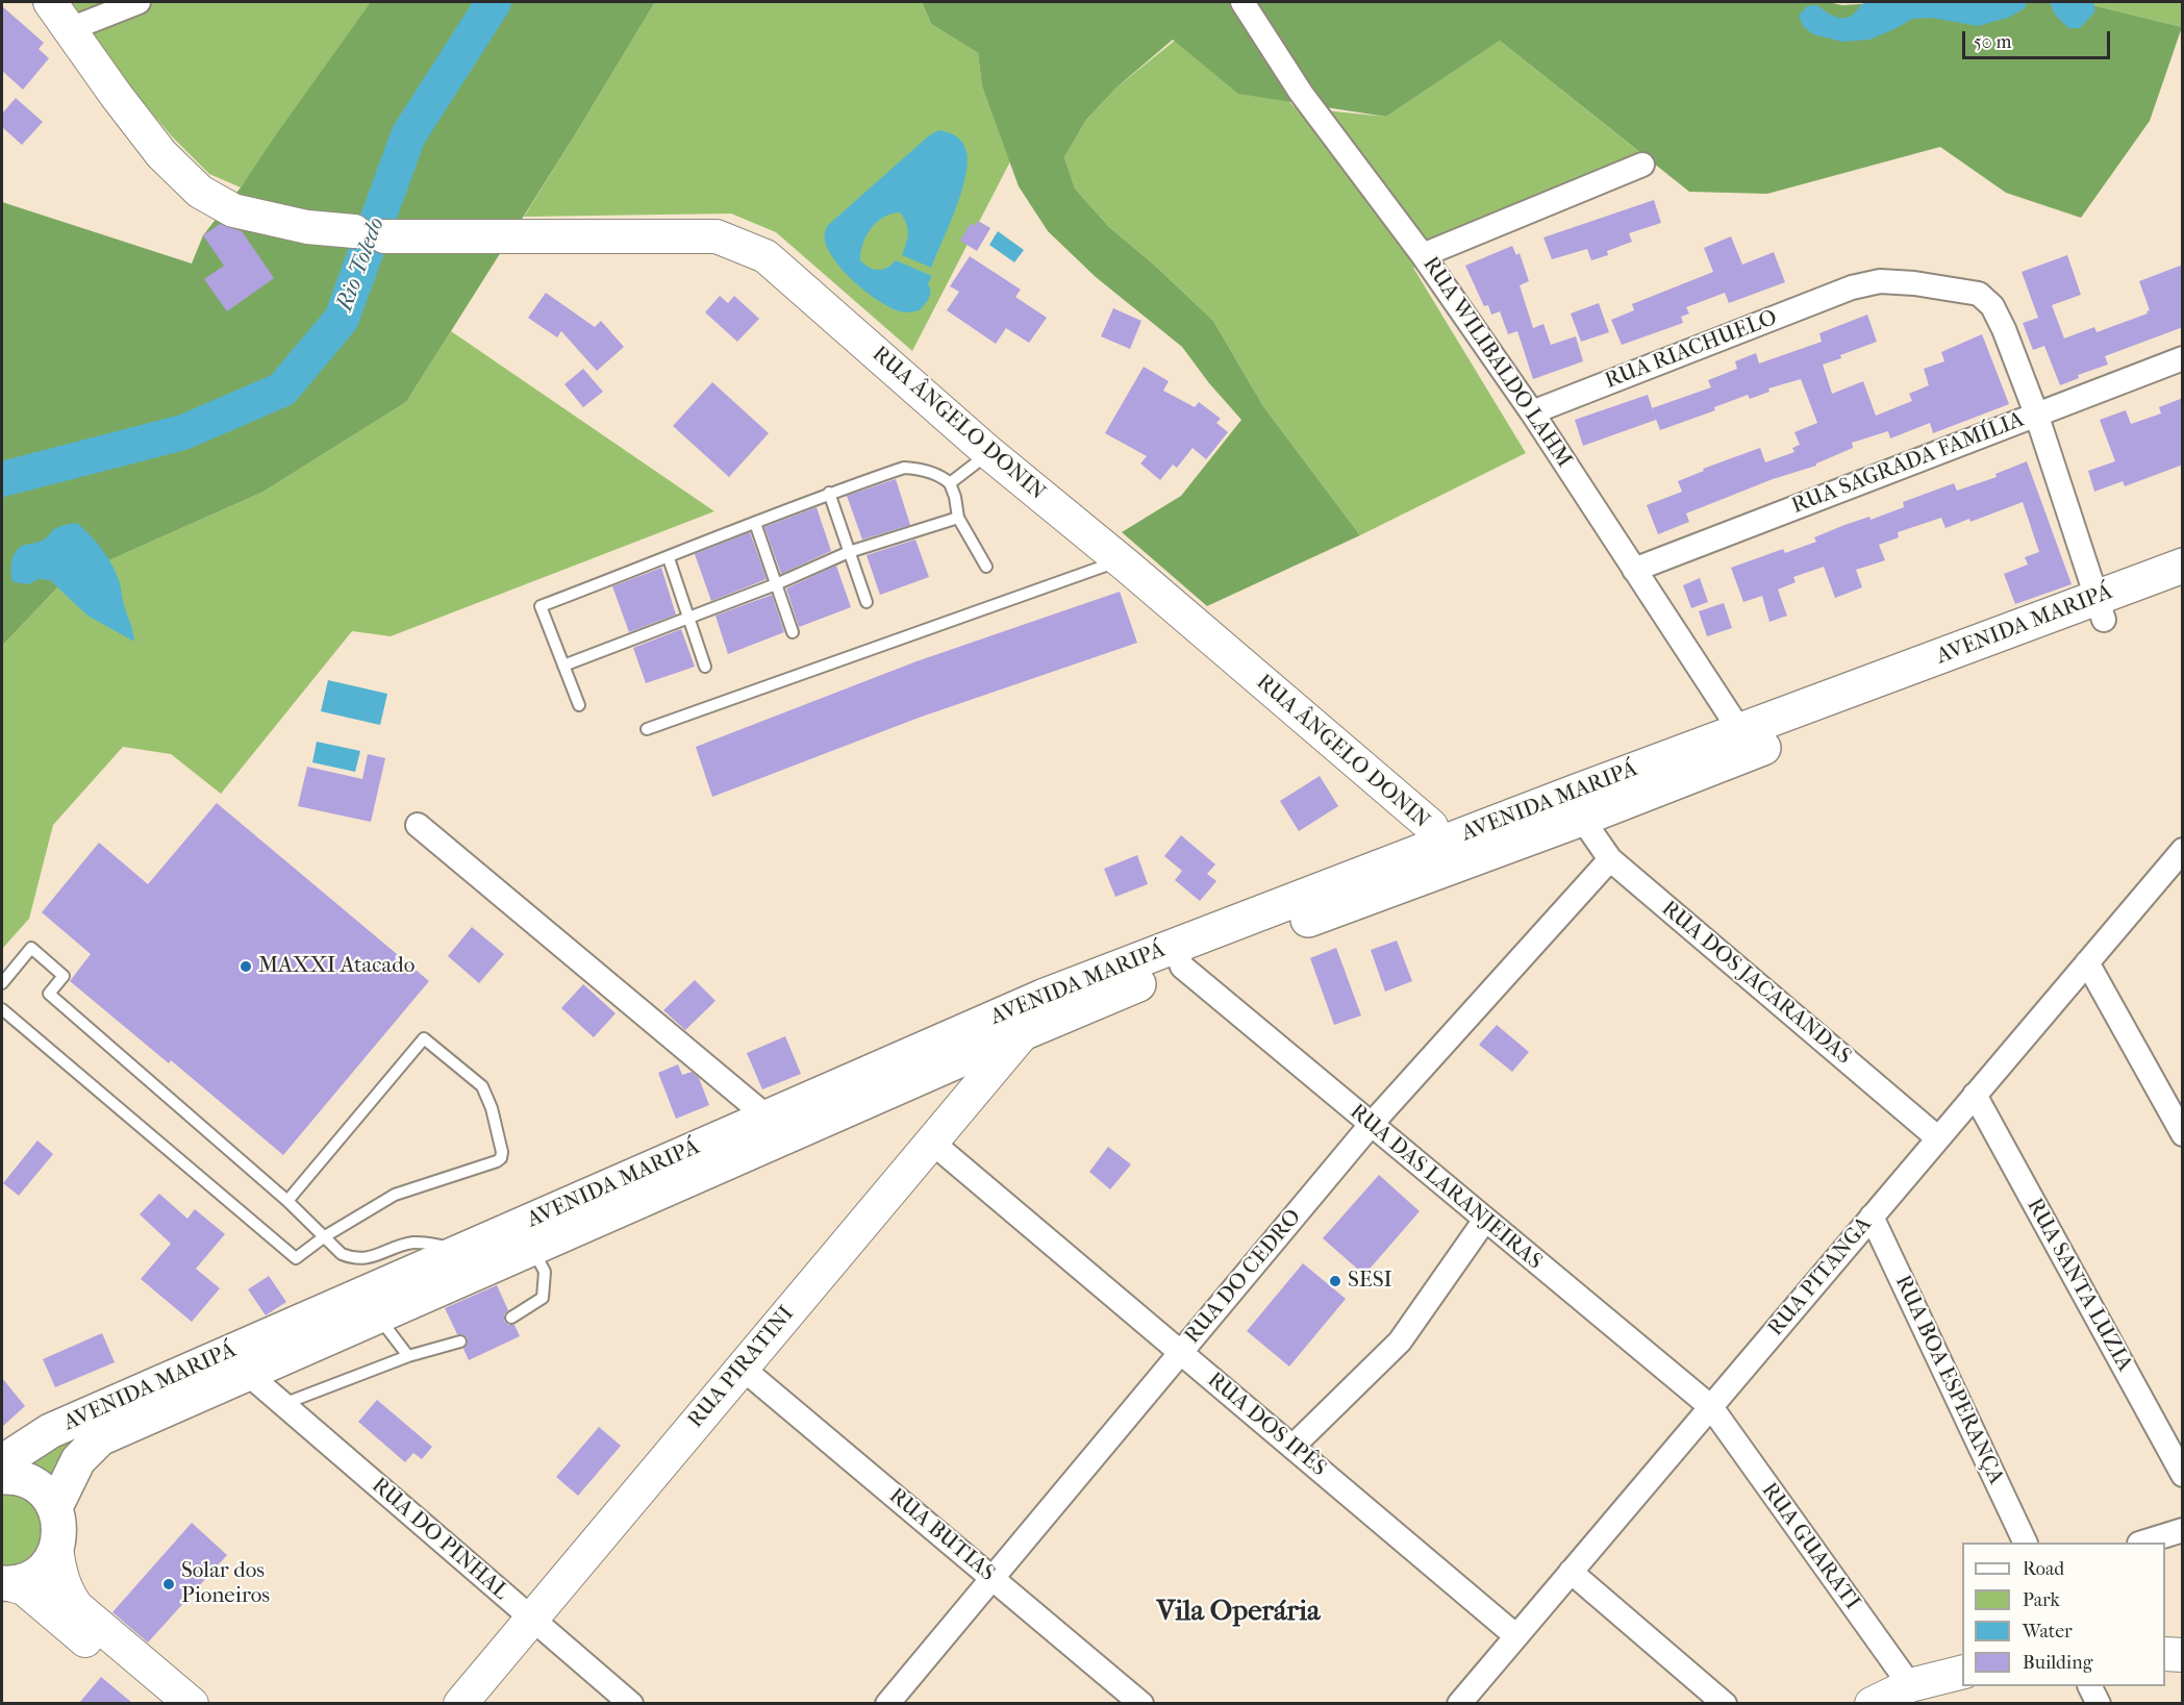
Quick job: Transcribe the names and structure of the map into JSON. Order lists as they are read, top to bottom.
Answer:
{
  "streets": {
    "main road": ["AVENIDA MARIPÁ"],
    "street": [
      "RUA RIACHUELO",
      "RUA WILIBALDO LAHM",
      "RUA ÂNGELO DONIN",
      "RUA SAGRADA FAMÍLIA",
      "RUA DOS JACARANDAS",
      "RUA DAS LARANJEIRAS",
      "RUA DO CEDRO",
      "RUA PITANGA",
      "RUA SANTA LUZIA",
      "RUA PIRATINI",
      "RUA BOA ESPERANÇA",
      "RUA DOS IPÊS",
      "RUA BUTIAS",
      "RUA DO PINHAL",
      "RUA GUARATI"
    ]
  },
  "crossings": [
    ["RUA RIACHUELO", "RUA WILIBALDO LAHM"],
    ["RUA RIACHUELO", "RUA SAGRADA FAMÍLIA"],
    ["RUA WILIBALDO LAHM", "RUA SAGRADA FAMÍLIA"],
    ["RUA WILIBALDO LAHM", "AVENIDA MARIPÁ"],
    ["RUA ÂNGELO DONIN", "AVENIDA MARIPÁ"],
    ["AVENIDA MARIPÁ", "RUA DOS JACARANDAS"],
    ["AVENIDA MARIPÁ", "RUA DAS LARANJEIRAS"],
    ["AVENIDA MARIPÁ", "RUA PIRATINI"],
    ["AVENIDA MARIPÁ", "RUA DO PINHAL"],
    ["RUA DOS JACARANDAS", "RUA DO CEDRO"],
    ["RUA DOS JACARANDAS", "RUA PITANGA"],
    ["RUA DAS LARANJEIRAS", "RUA DO CEDRO"],
    ["RUA DAS LARANJEIRAS", "RUA PITANGA"],
    ["RUA DAS LARANJEIRAS", "RUA GUARATI"],
    ["RUA DO CEDRO", "RUA DOS IPÊS"],
    ["RUA DO CEDRO", "RUA BUTIAS"],
    ["RUA PITANGA", "RUA SANTA LUZIA"],
    ["RUA PITANGA", "RUA BOA ESPERANÇA"],
    ["RUA PITANGA", "RUA DOS IPÊS"],
    ["RUA PITANGA", "RUA GUARATI"],
    ["RUA PIRATINI", "RUA DOS IPÊS"],
    ["RUA PIRATINI", "RUA BUTIAS"],
    ["RUA PIRATINI", "RUA DO PINHAL"]
  ],
  "districts": ["Vila Operária"],
  "water": ["Rio Toledo"],
  "places": ["MAXXI Atacado", "SESI", "Solar dos Pioneiros"],
  "legend": [
    "Road",
    "Park",
    "Water",
    "Building"
  ],
  "scale_bar": "50 m"
}
